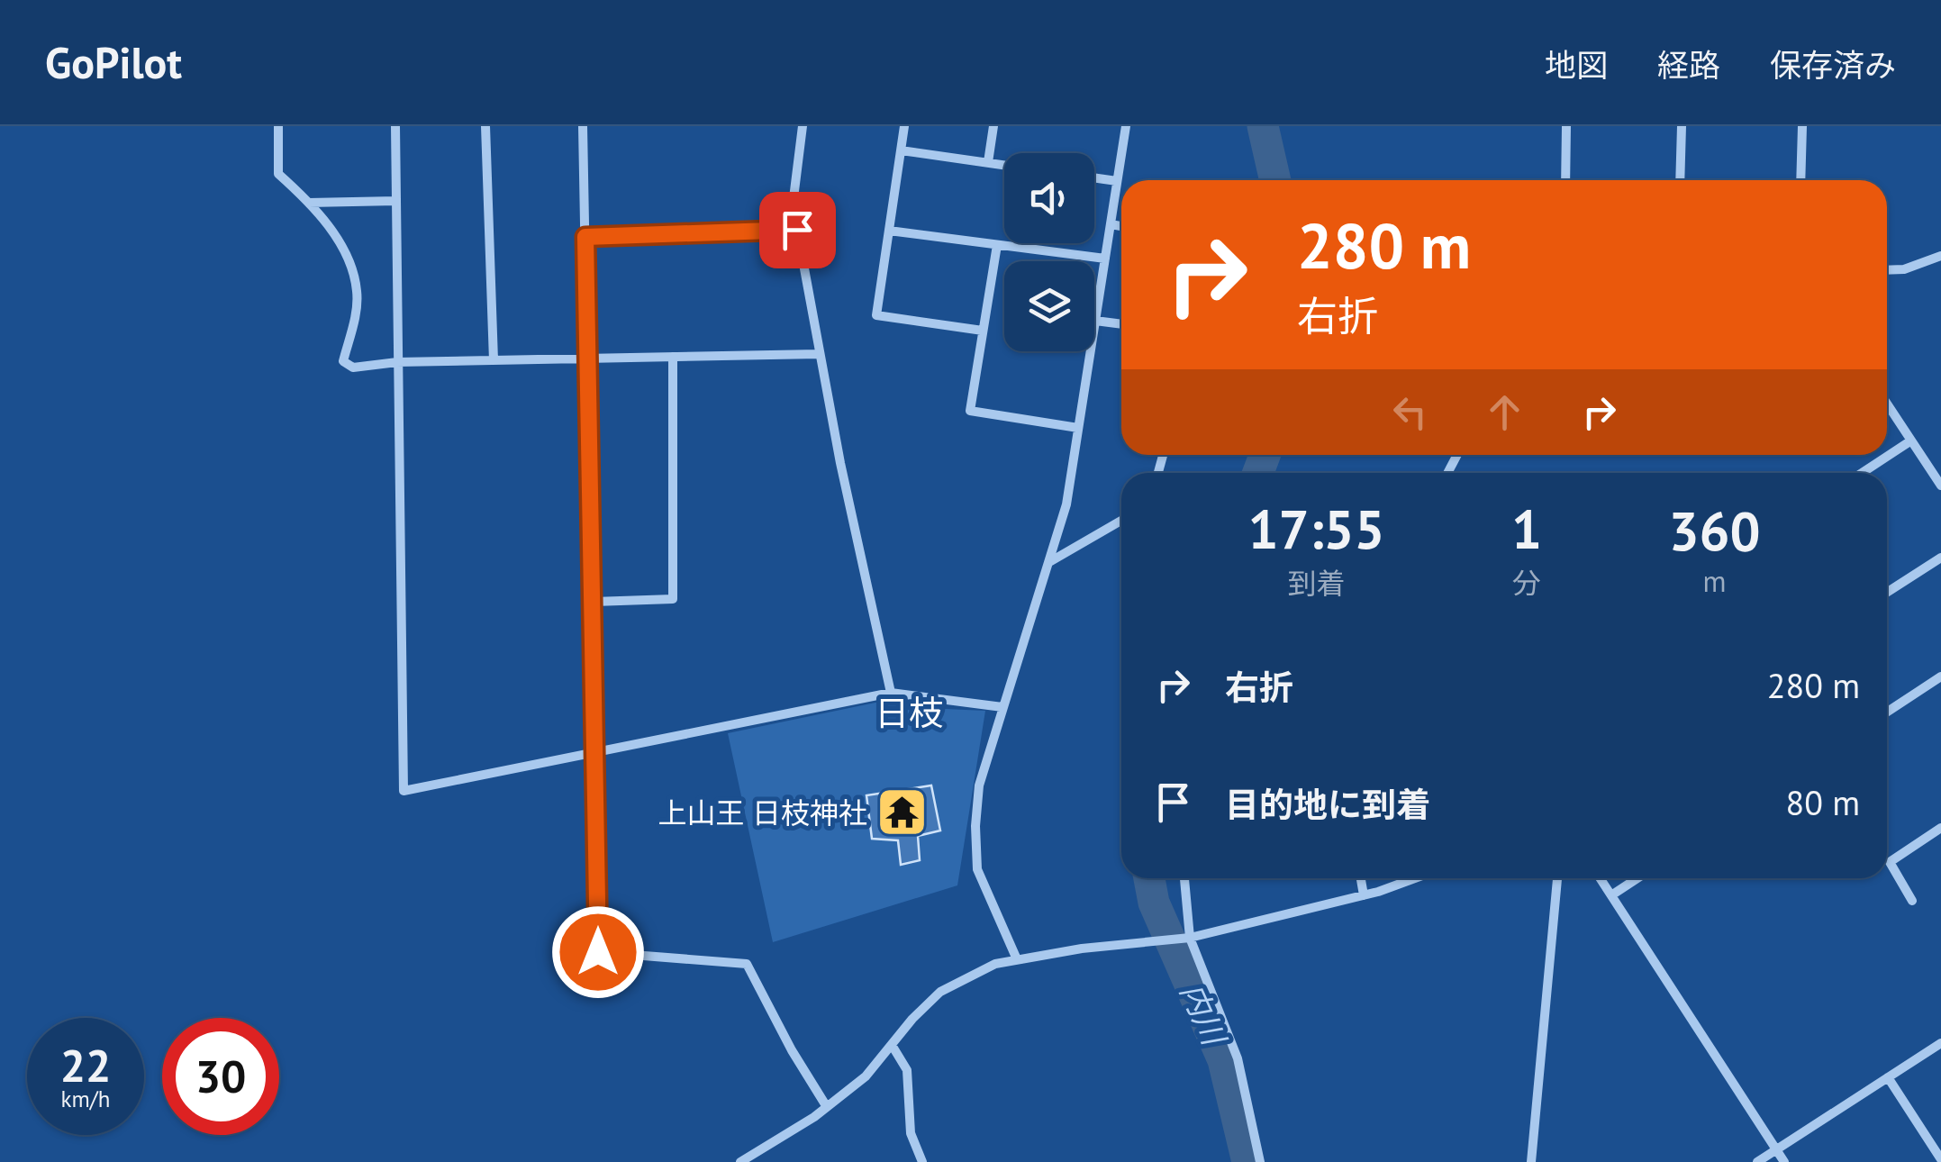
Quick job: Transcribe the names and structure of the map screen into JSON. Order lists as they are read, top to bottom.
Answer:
{
  "districts": ["日枝"],
  "water": ["内川"],
  "places": {
    "temple": ["上山王 日枝神社"]
  },
  "page": {
    "header": "GoPilot",
    "nav": ["地図", "経路", "保存済み"],
    "turn": ["280 m", "右折"],
    "eta": [
      "17:55",
      "到着",
      "1",
      "分",
      "360",
      "m"
    ],
    "list": [
      {
        "name": "右折",
        "value": "280 m"
      },
      {
        "name": "目的地に到着",
        "value": "80 m"
      }
    ],
    "speed": "22 km/h",
    "limit": "30"
  }
}
